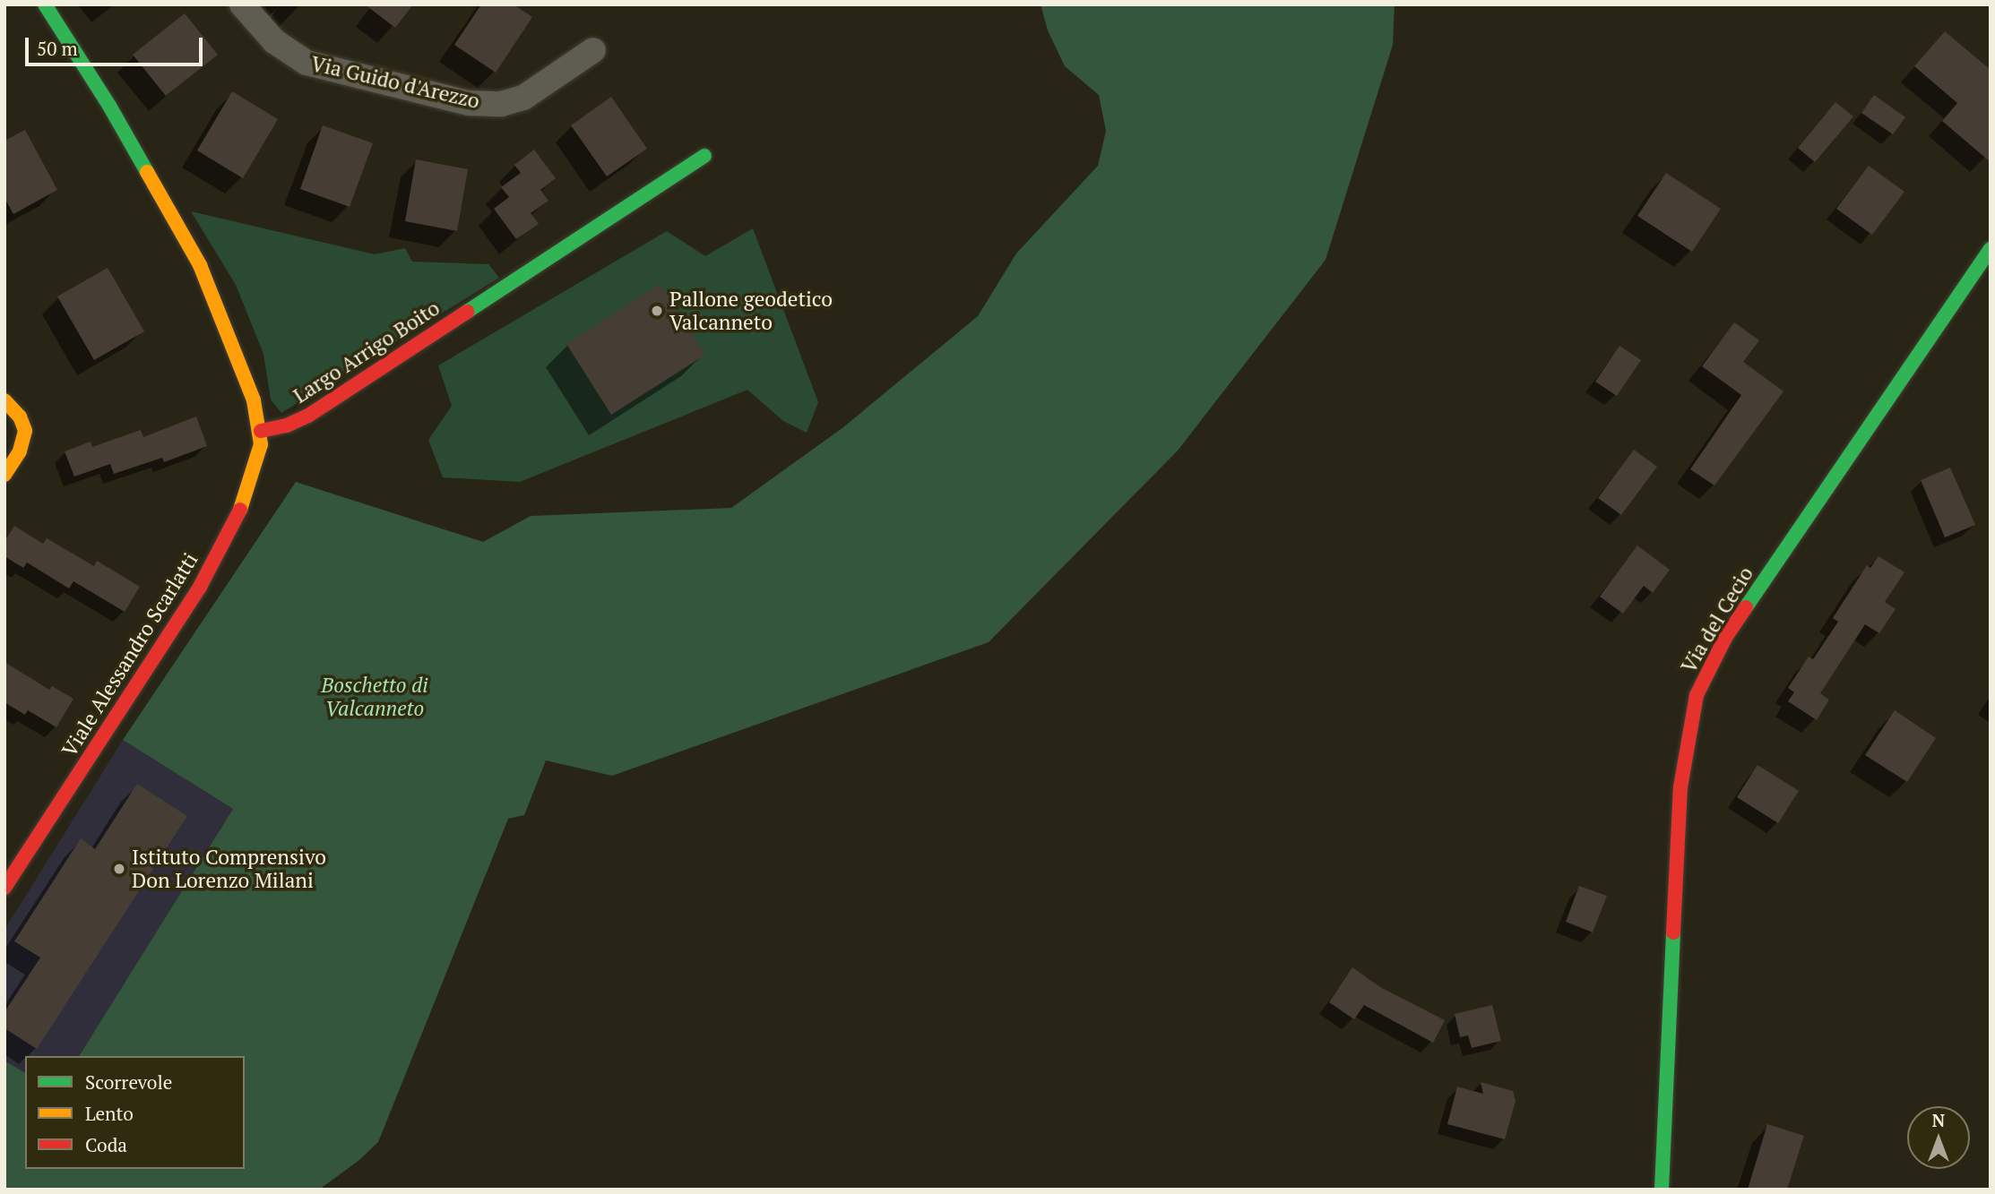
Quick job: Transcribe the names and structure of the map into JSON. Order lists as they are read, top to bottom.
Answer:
{
  "streets": {
    "street": [
      "Via Guido d'Arezzo",
      "Largo Arrigo Boito",
      "Via del Cecio",
      "Viale Alessandro Scarlatti"
    ]
  },
  "crossings": [
    ["Largo Arrigo Boito", "Viale Alessandro Scarlatti"]
  ],
  "parks": ["Boschetto di Valcanneto"],
  "places": ["Pallone geodetico Valcanneto", "Istituto Comprensivo Don Lorenzo Milani"],
  "legend": ["Scorrevole", "Lento", "Coda"],
  "scale_bar": "50 m",
  "north": "top"
}
